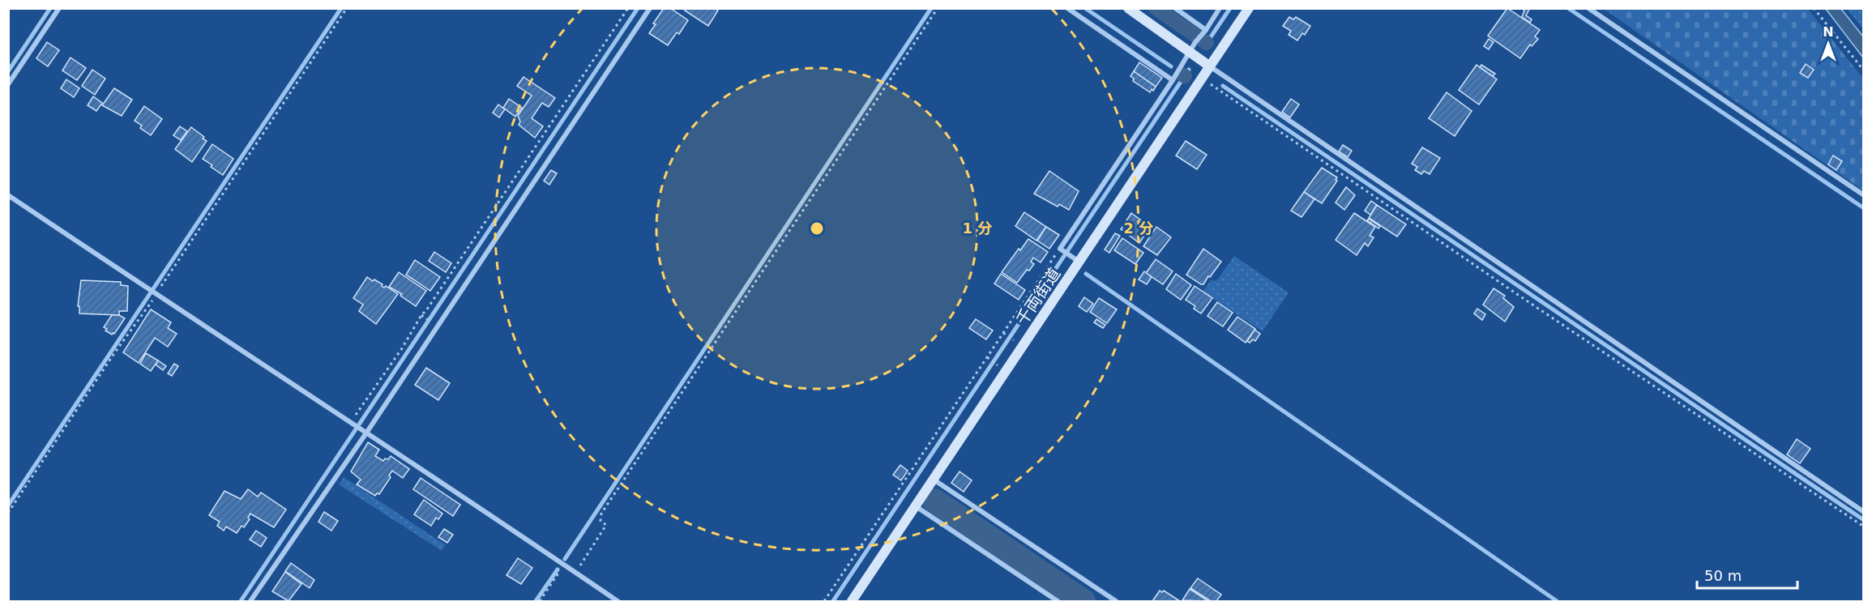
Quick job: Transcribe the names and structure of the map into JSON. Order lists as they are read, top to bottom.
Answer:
{
  "streets": {
    "street": ["千両街道"]
  },
  "scale_bar": "50 m",
  "north": "top",
  "rings": ["1 分", "2 分"]
}
